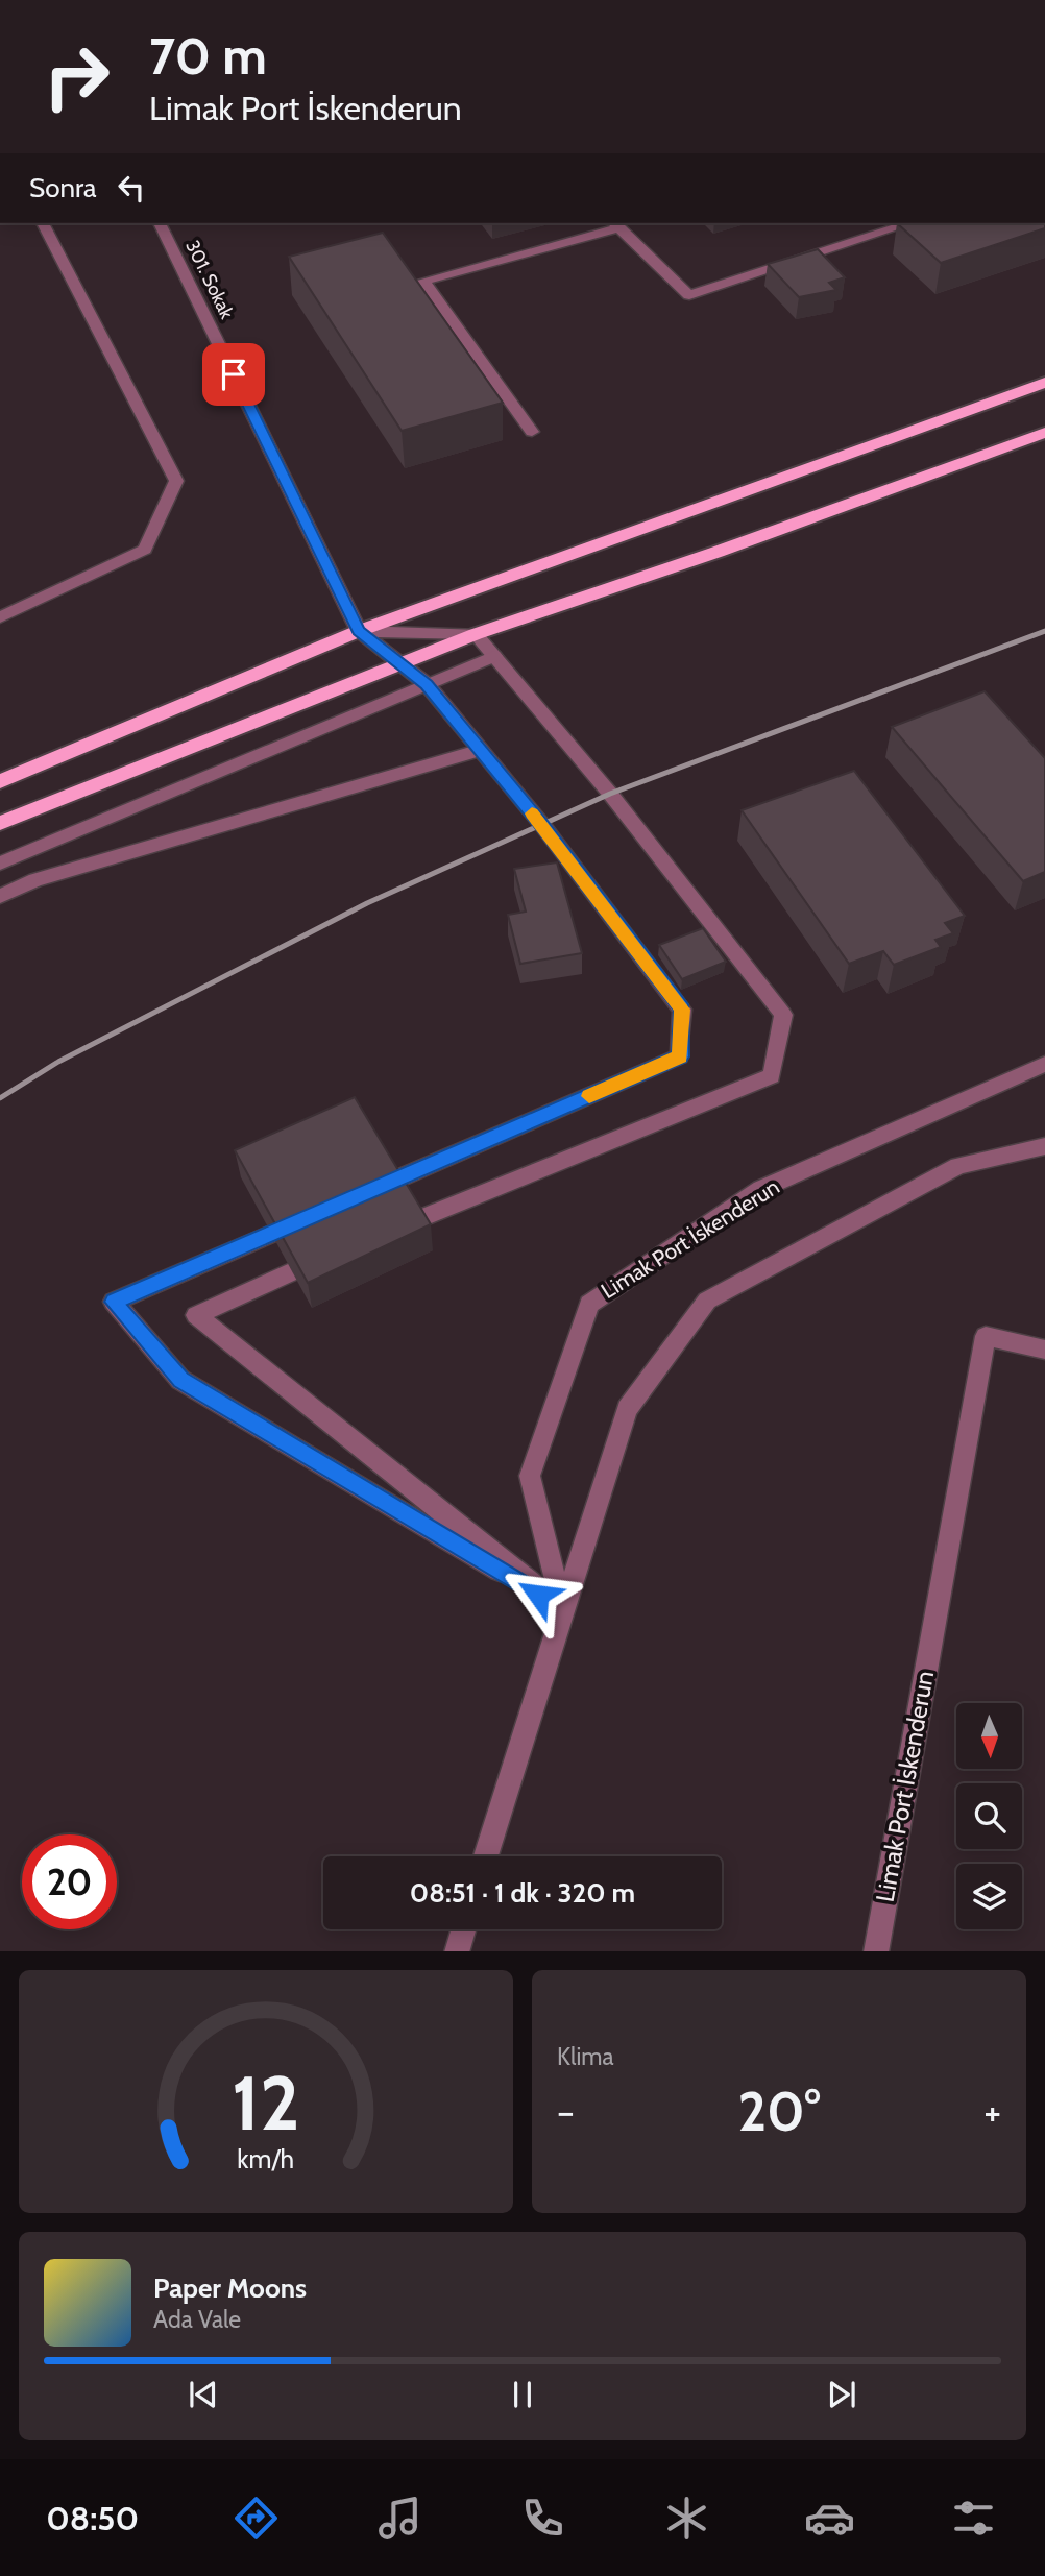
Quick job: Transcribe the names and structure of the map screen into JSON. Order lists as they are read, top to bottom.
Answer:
{
  "streets": {
    "street": ["301. Sokak", "Limak Port İskenderun"]
  },
  "north": "bottom",
  "page": {
    "turn": ["70 m", "Limak Port İskenderun"],
    "then": "Sonra",
    "limit": "20",
    "trip": "08:51 · 1 dk · 320 m",
    "tile": "Klima",
    "heat": ["−", "20°", "+"],
    "song": ["Paper Moons", "Ada Vale"],
    "tabs": "08:50",
    "gauge": ["12", "km/h"]
  }
}
